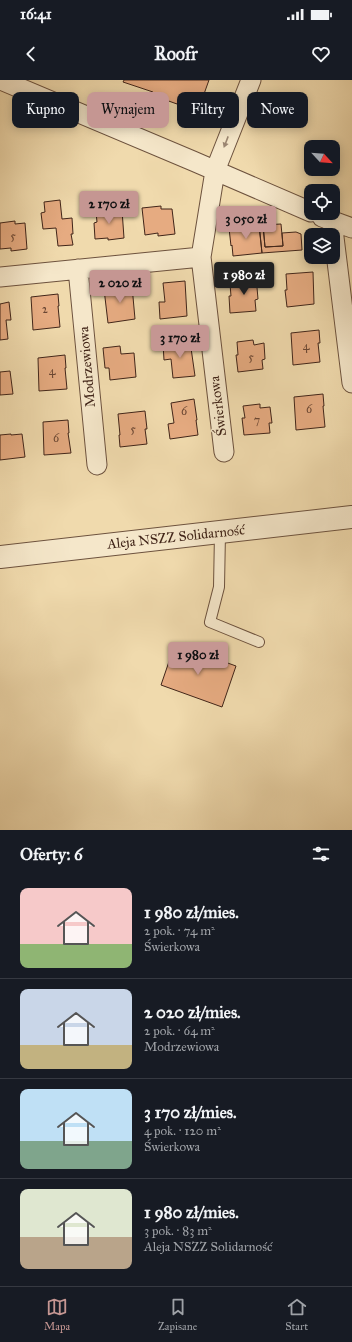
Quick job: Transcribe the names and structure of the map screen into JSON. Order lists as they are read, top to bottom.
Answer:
{
  "streets": {
    "street": ["Modrzewiowa", "Świerkowa", "Aleja NSZZ Solidarność"]
  },
  "house_numbers": [
    "5",
    "2",
    "4",
    "5",
    "4",
    "6",
    "6",
    "7",
    "5",
    "6"
  ],
  "north": "bottom right",
  "page": {
    "status": "16:41",
    "header": "Roofr",
    "chip": [
      "Kupno",
      "Wynajem",
      "Filtry",
      "Nowe"
    ],
    "price": [
      "2 170 zł",
      "3 050 zł",
      "1 980 zł",
      "2 020 zł",
      "3 170 zł",
      "1 980 zł"
    ],
    "heading": "Oferty: 6",
    "list": [
      {
        "name": "1 980 zł/mies.",
        "note": "2 pok. · 74 m² · Świerkowa"
      },
      {
        "name": "2 020 zł/mies.",
        "note": "2 pok. · 64 m² · Modrzewiowa"
      },
      {
        "name": "3 170 zł/mies.",
        "note": "4 pok. · 120 m² · Świerkowa"
      },
      {
        "name": "1 980 zł/mies.",
        "note": "3 pok. · 83 m² · Aleja NSZZ Solidarność"
      }
    ],
    "tabs": ["Mapa", "Zapisane", "Start"]
  }
}
